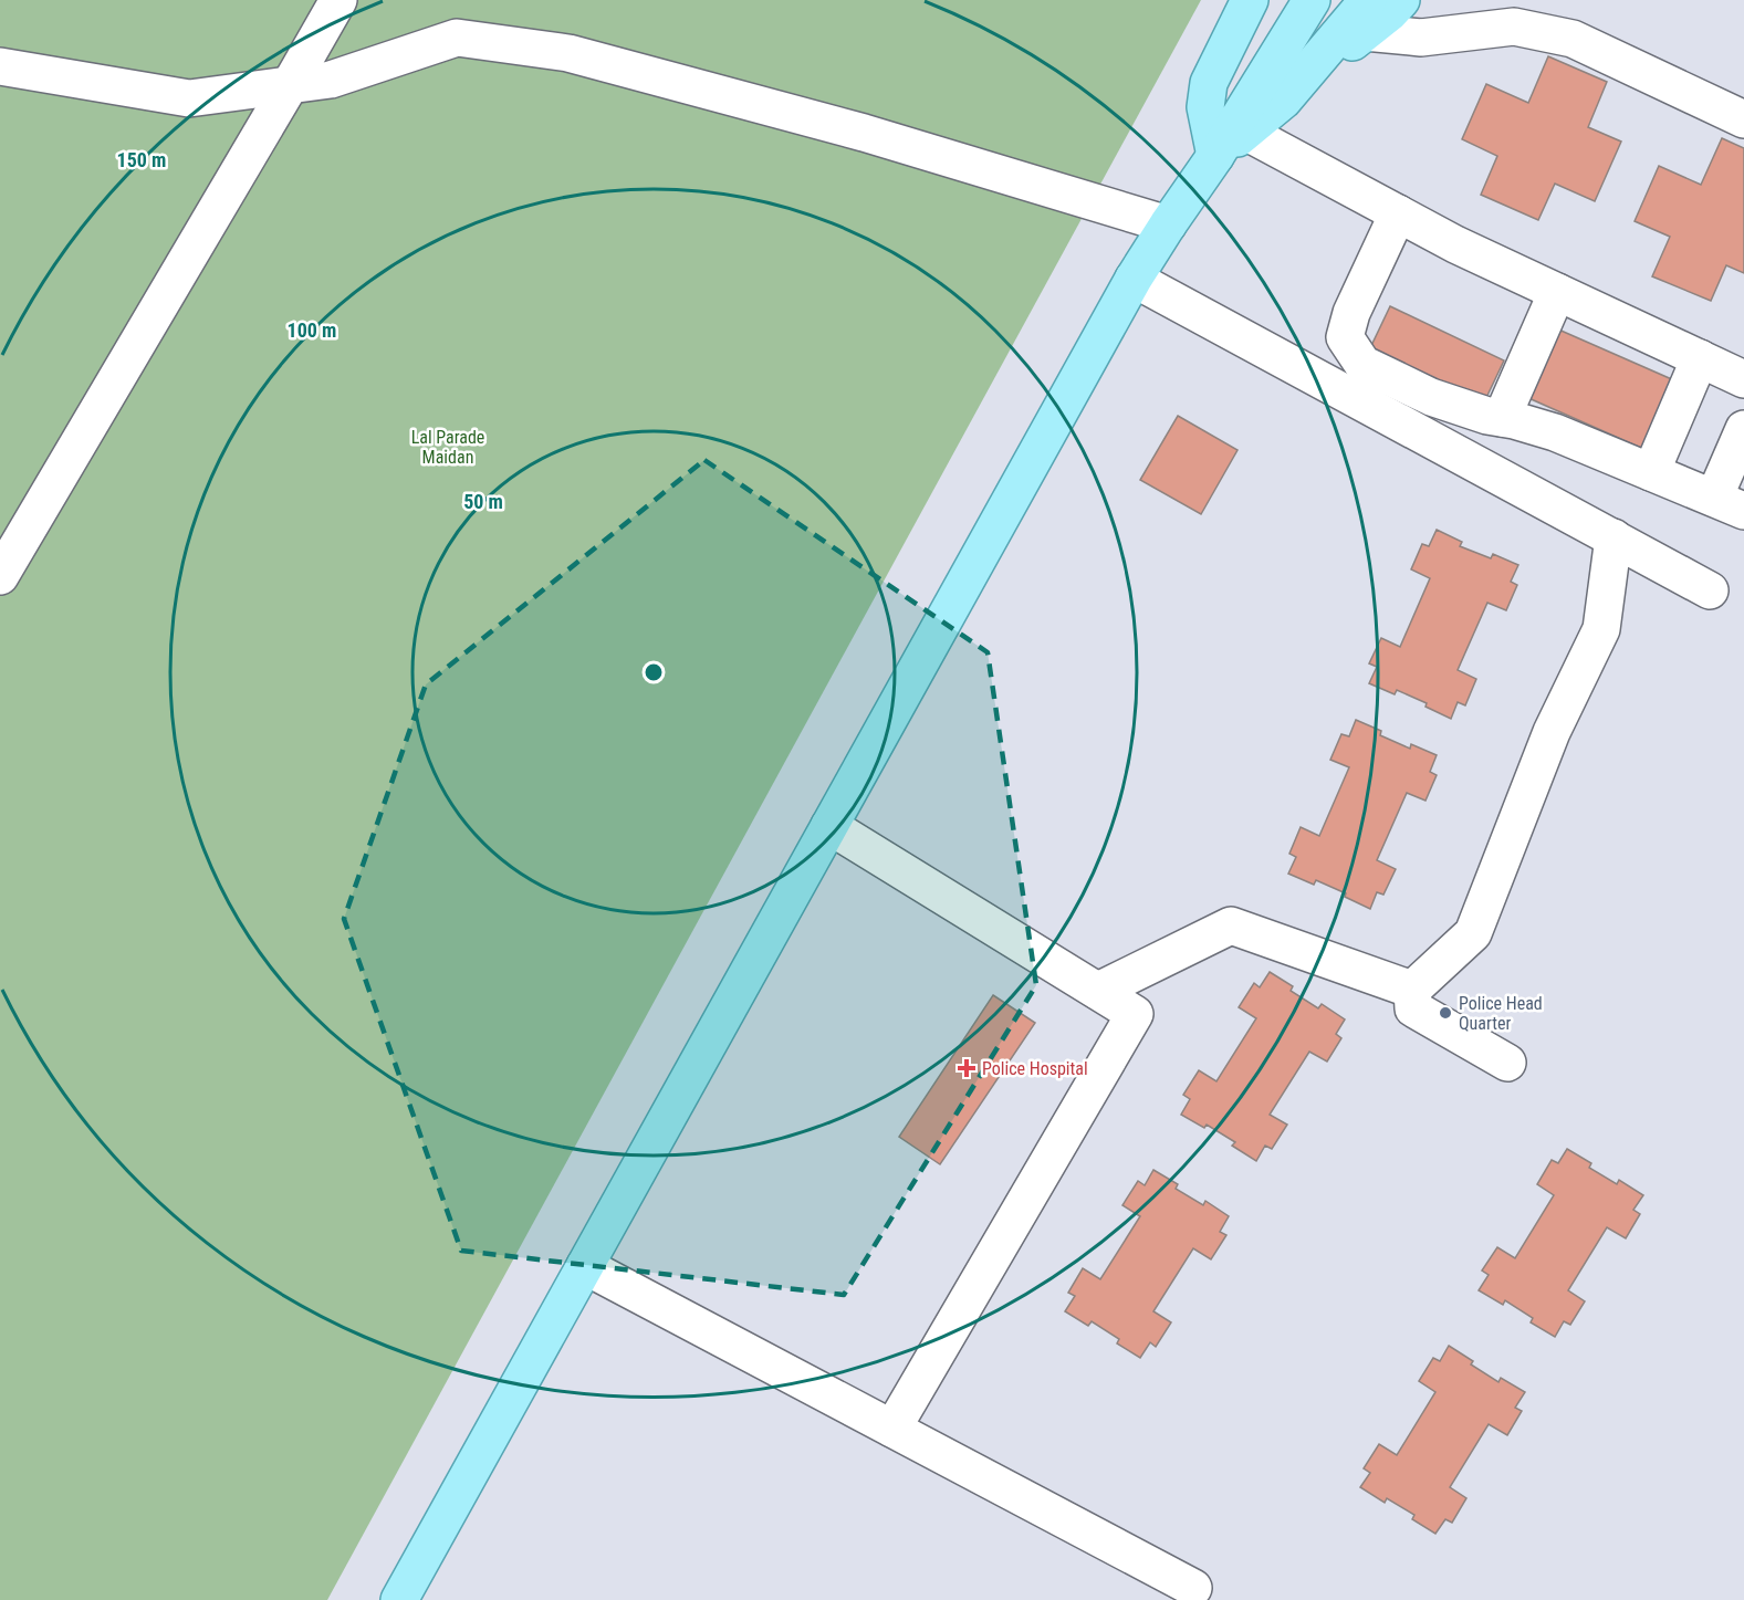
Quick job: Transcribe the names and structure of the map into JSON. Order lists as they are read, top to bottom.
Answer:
{
  "parks": ["Lal Parade Maidan"],
  "places": {
    "other": ["Police Head Quarter"],
    "health": ["Police Hospital"]
  },
  "rings": ["150 m", "100 m", "50 m"]
}
